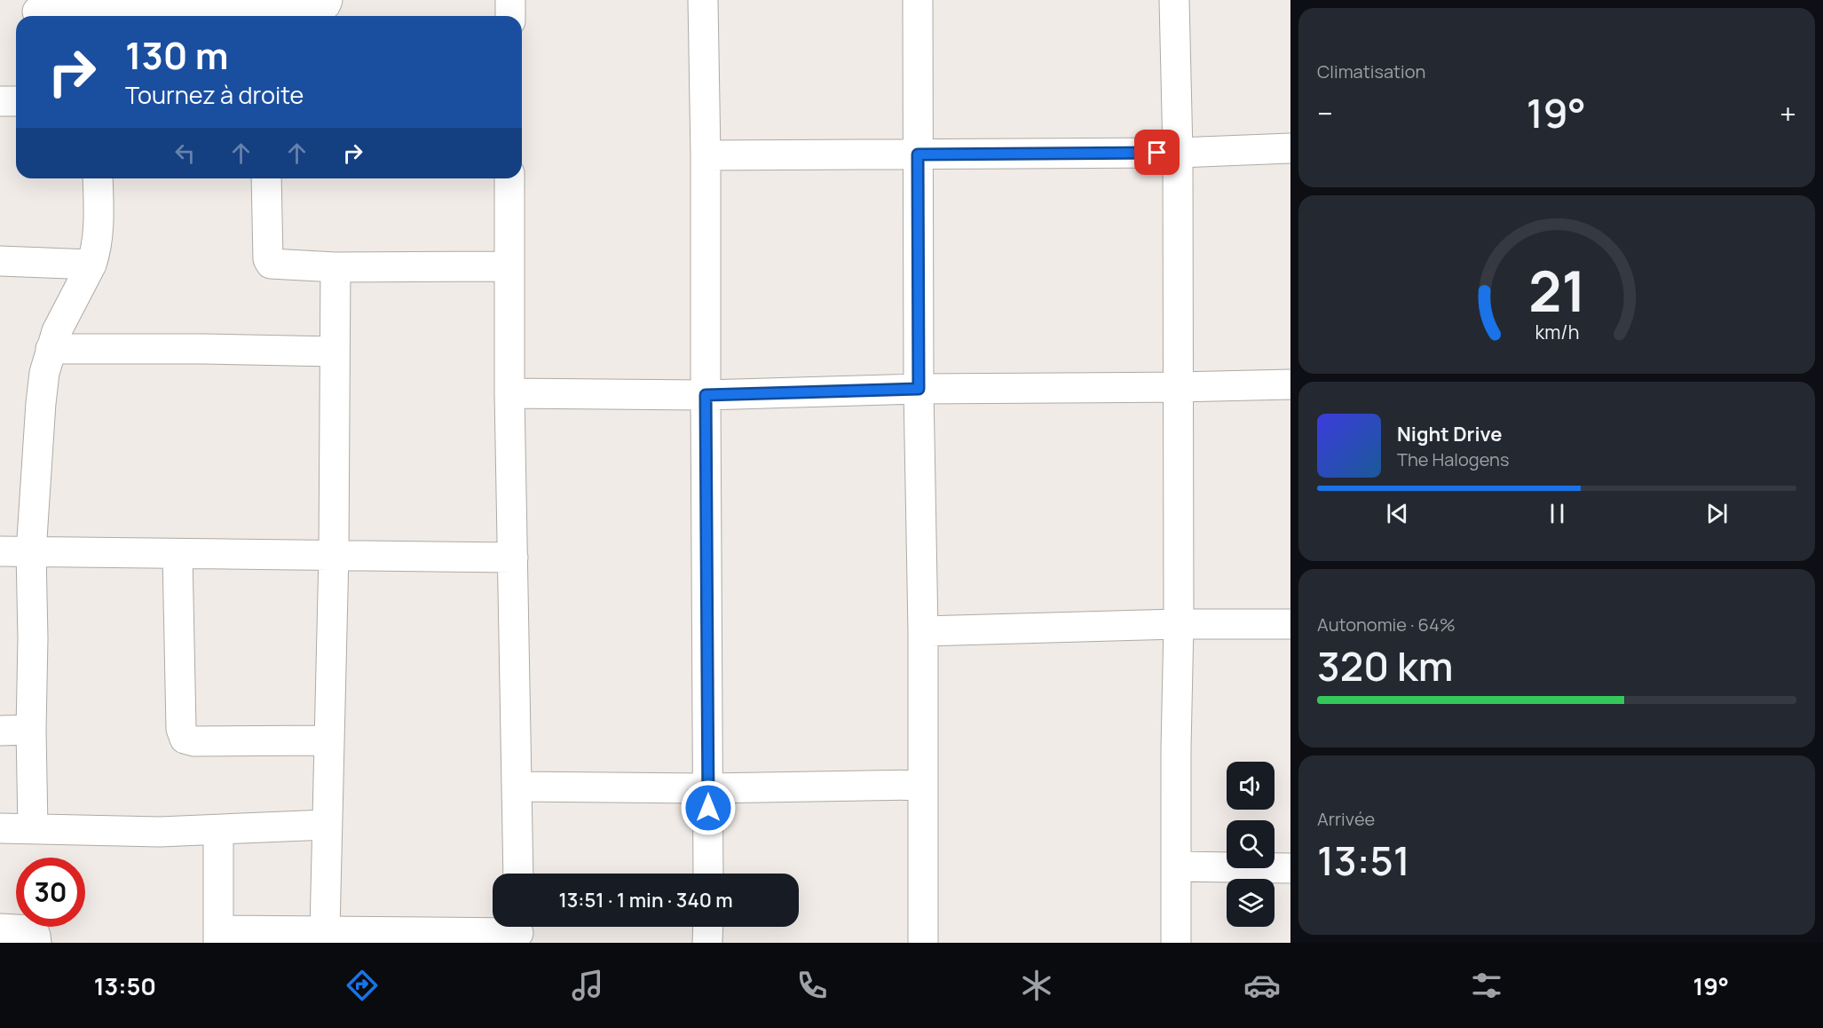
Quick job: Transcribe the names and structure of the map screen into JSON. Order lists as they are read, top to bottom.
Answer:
{
  "page": {
    "tile": [
      "Climatisation",
      ["Autonomie · 64%", "320 km"],
      ["Arrivée", "13:51"]
    ],
    "turn": ["130 m", "Tournez à droite"],
    "heat": ["−", "19°", "+"],
    "song": ["Night Drive", "The Halogens"],
    "limit": "30",
    "trip": "13:51 · 1 min · 340 m",
    "tabs": ["13:50", "19°"],
    "gauge": ["21", "km/h"]
  }
}
